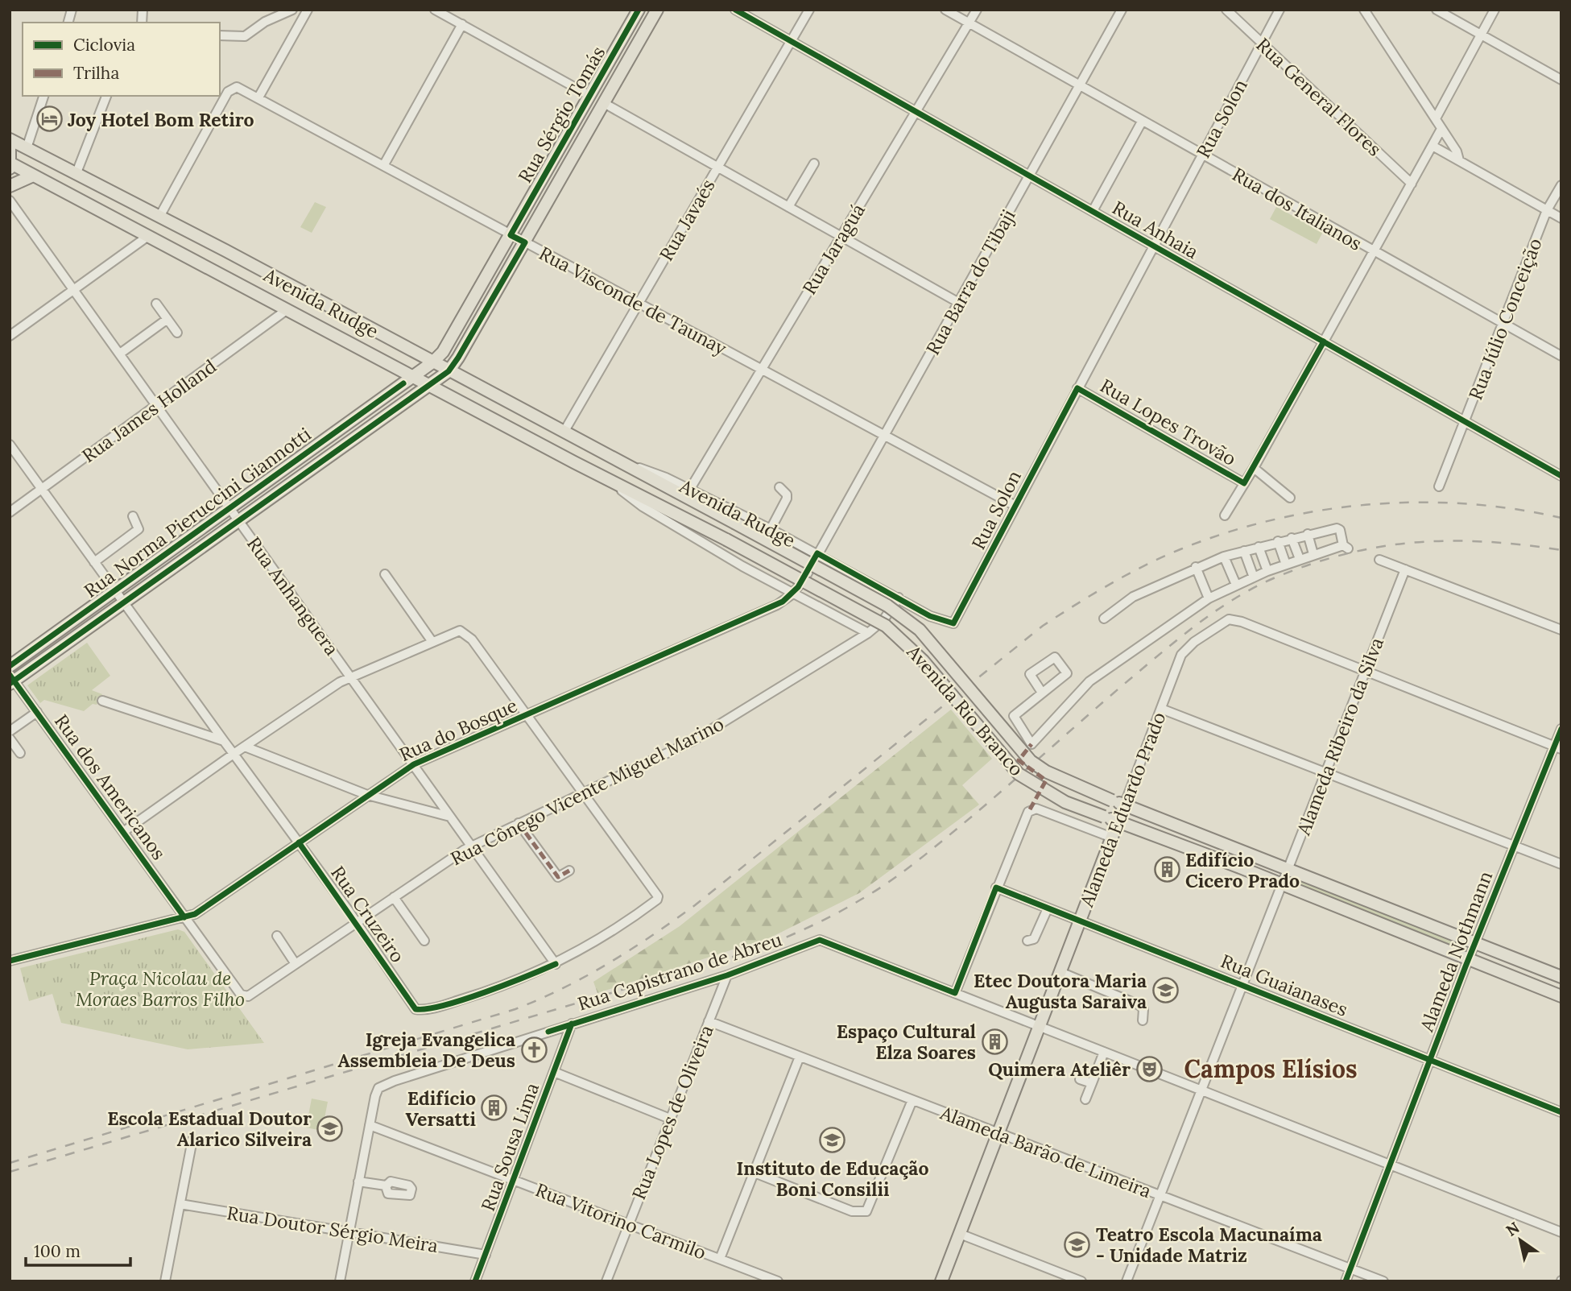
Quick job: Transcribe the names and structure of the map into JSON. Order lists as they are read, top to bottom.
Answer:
{
  "streets": {
    "main road": [
      "Rua Sérgio Tomás",
      "Avenida Rudge",
      "Rua Norma Pieruccini Giannotti",
      "Avenida Rio Branco",
      "Alameda Eduardo Prado"
    ],
    "street": [
      "Rua General Flores",
      "Rua Solon",
      "Rua dos Italianos",
      "Rua Javaés",
      "Rua Anhaia",
      "Rua Jaraguá",
      "Rua Barra do Tibaji",
      "Rua Visconde de Taunay",
      "Rua Júlio Conceição",
      "Rua James Holland",
      "Rua Lopes Trovão",
      "Rua Anhanguera",
      "Rua do Bosque",
      "Alameda Ribeiro da Silva",
      "Rua dos Americanos",
      "Rua Cônego Vicente Miguel Marino",
      "Rua Cruzeiro",
      "Alameda Nothmann",
      "Rua Capistrano de Abreu",
      "Rua Guaianases",
      "Rua Lopes de Oliveira",
      "Rua Sousa Lima",
      "Alameda Barão de Limeira",
      "Rua Vitorino Carmilo",
      "Rua Doutor Sérgio Meira"
    ]
  },
  "crossings": [
    ["Rua General Flores", "Rua Solon"],
    ["Rua Sérgio Tomás", "Rua Visconde de Taunay"],
    ["Rua Sérgio Tomás", "Avenida Rudge"],
    ["Rua Sérgio Tomás", "Rua Norma Pieruccini Giannotti"],
    ["Rua Solon", "Rua dos Italianos"],
    ["Rua Solon", "Rua Anhaia"],
    ["Rua Solon", "Rua Visconde de Taunay"],
    ["Rua Solon", "Avenida Rudge"],
    ["Rua Solon", "Rua Lopes Trovão"],
    ["Rua dos Italianos", "Rua Jaraguá"],
    ["Rua dos Italianos", "Rua Barra do Tibaji"],
    ["Rua dos Italianos", "Rua Júlio Conceição"],
    ["Rua Javaés", "Rua Anhaia"],
    ["Rua Javaés", "Rua Visconde de Taunay"],
    ["Rua Javaés", "Avenida Rudge"],
    ["Rua Anhaia", "Rua Jaraguá"],
    ["Rua Anhaia", "Rua Barra do Tibaji"],
    ["Rua Anhaia", "Rua Júlio Conceição"],
    ["Rua Jaraguá", "Rua Visconde de Taunay"],
    ["Rua Jaraguá", "Avenida Rudge"],
    ["Rua Barra do Tibaji", "Rua Visconde de Taunay"],
    ["Rua Barra do Tibaji", "Avenida Rudge"],
    ["Rua Barra do Tibaji", "Rua do Bosque"],
    ["Rua Visconde de Taunay", "Avenida Rudge"],
    ["Avenida Rudge", "Rua James Holland"],
    ["Avenida Rudge", "Rua Norma Pieruccini Giannotti"],
    ["Avenida Rudge", "Avenida Rio Branco"],
    ["Avenida Rudge", "Rua do Bosque"],
    ["Avenida Rudge", "Rua Cônego Vicente Miguel Marino"],
    ["Rua James Holland", "Rua Anhanguera"],
    ["Rua James Holland", "Rua Cruzeiro"],
    ["Rua Norma Pieruccini Giannotti", "Rua Anhanguera"],
    ["Rua Norma Pieruccini Giannotti", "Rua dos Americanos"],
    ["Rua Norma Pieruccini Giannotti", "Rua Cruzeiro"],
    ["Rua Anhanguera", "Rua do Bosque"],
    ["Rua Anhanguera", "Rua Cônego Vicente Miguel Marino"],
    ["Rua Anhanguera", "Rua Cruzeiro"],
    ["Avenida Rio Branco", "Alameda Ribeiro da Silva"],
    ["Avenida Rio Branco", "Alameda Eduardo Prado"],
    ["Avenida Rio Branco", "Alameda Nothmann"],
    ["Rua do Bosque", "Rua dos Americanos"],
    ["Rua do Bosque", "Rua Cruzeiro"],
    ["Alameda Ribeiro da Silva", "Alameda Eduardo Prado"],
    ["Alameda Ribeiro da Silva", "Rua Guaianases"],
    ["Alameda Ribeiro da Silva", "Alameda Barão de Limeira"],
    ["Rua dos Americanos", "Rua Cônego Vicente Miguel Marino"],
    ["Rua Cônego Vicente Miguel Marino", "Rua Cruzeiro"],
    ["Alameda Eduardo Prado", "Alameda Nothmann"],
    ["Alameda Eduardo Prado", "Rua Guaianases"],
    ["Alameda Eduardo Prado", "Alameda Barão de Limeira"],
    ["Alameda Nothmann", "Rua Guaianases"],
    ["Alameda Nothmann", "Alameda Barão de Limeira"],
    ["Rua Capistrano de Abreu", "Rua Lopes de Oliveira"],
    ["Rua Capistrano de Abreu", "Rua Sousa Lima"],
    ["Rua Capistrano de Abreu", "Rua Vitorino Carmilo"],
    ["Rua Lopes de Oliveira", "Alameda Barão de Limeira"],
    ["Rua Lopes de Oliveira", "Rua Vitorino Carmilo"],
    ["Rua Sousa Lima", "Rua Vitorino Carmilo"],
    ["Rua Sousa Lima", "Rua Doutor Sérgio Meira"]
  ],
  "districts": ["Campos Elísios"],
  "parks": ["Praça Nicolau de Moraes Barros Filho"],
  "places": {
    "hotel": ["Joy Hotel Bom Retiro"],
    "building": ["Edifício Cicero Prado", "Espaço Cultural Elza Soares", "Edifício Versatti"],
    "school or university": [
      "Etec Doutora Maria Augusta Saraiva",
      "Escola Estadual Doutor Alarico Silveira",
      "Instituto de Educação Boni Consilii",
      "Teatro Escola Macunaíma - Unidade Matriz"
    ],
    "church": ["Igreja Evangelica Assembleia De Deus"],
    "theatre": ["Quimera Ateliêr"]
  },
  "legend": ["Ciclovia", "Trilha"],
  "scale_bar": "100 m",
  "north": "top left"
}
